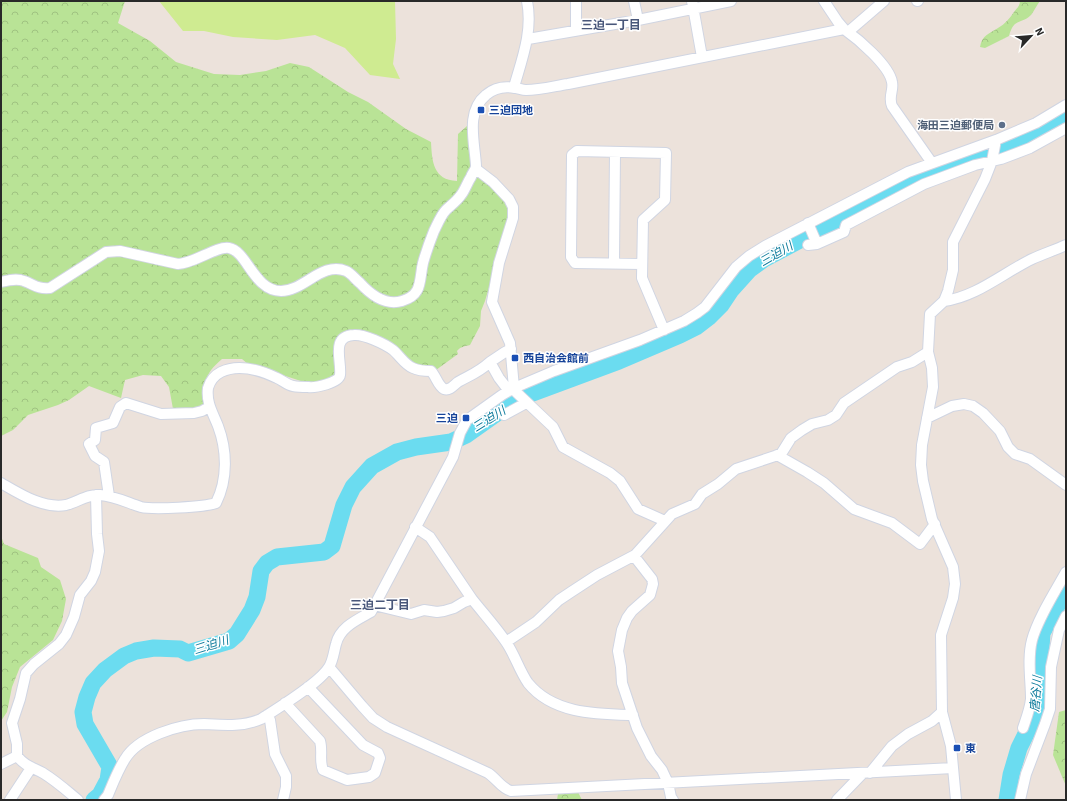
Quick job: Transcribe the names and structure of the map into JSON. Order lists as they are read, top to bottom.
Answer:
{
  "districts": ["三迫一丁目", "三迫二丁目"],
  "water": ["三迫川", "唐谷川"],
  "places": {
    "transit": [
      "三迫団地",
      "西自治会館前",
      "三迫",
      "東"
    ],
    "other": ["海田三迫郵便局"]
  },
  "north": "top right"
}
